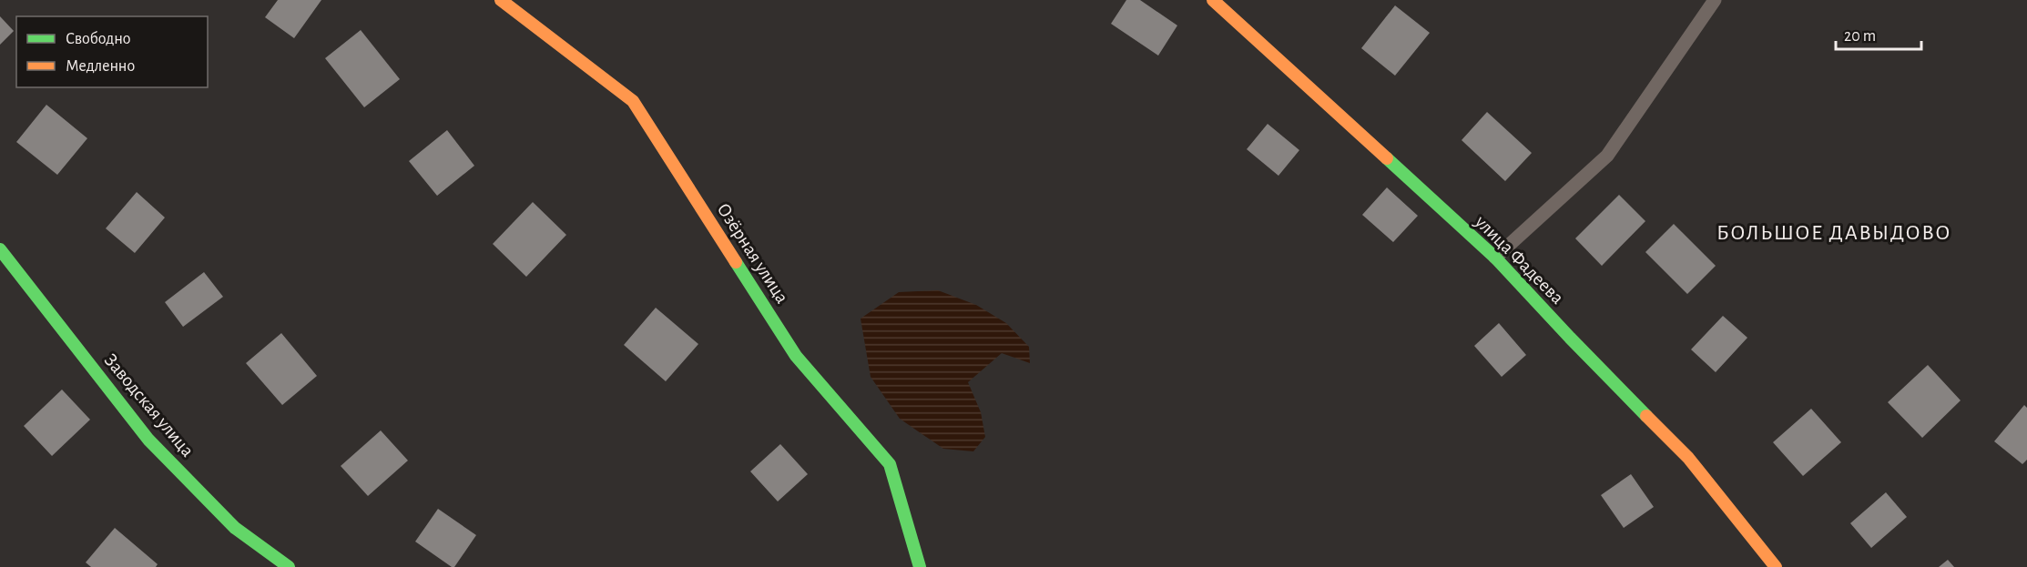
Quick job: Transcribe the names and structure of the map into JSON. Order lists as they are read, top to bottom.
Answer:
{
  "streets": {
    "street": ["Озёрная улица", "улица Фадеева", "Заводская улица"]
  },
  "districts": ["БОЛЬШОЕ ДАВЫДОВО"],
  "legend": ["Свободно", "Медленно"],
  "scale_bar": "20 m"
}
